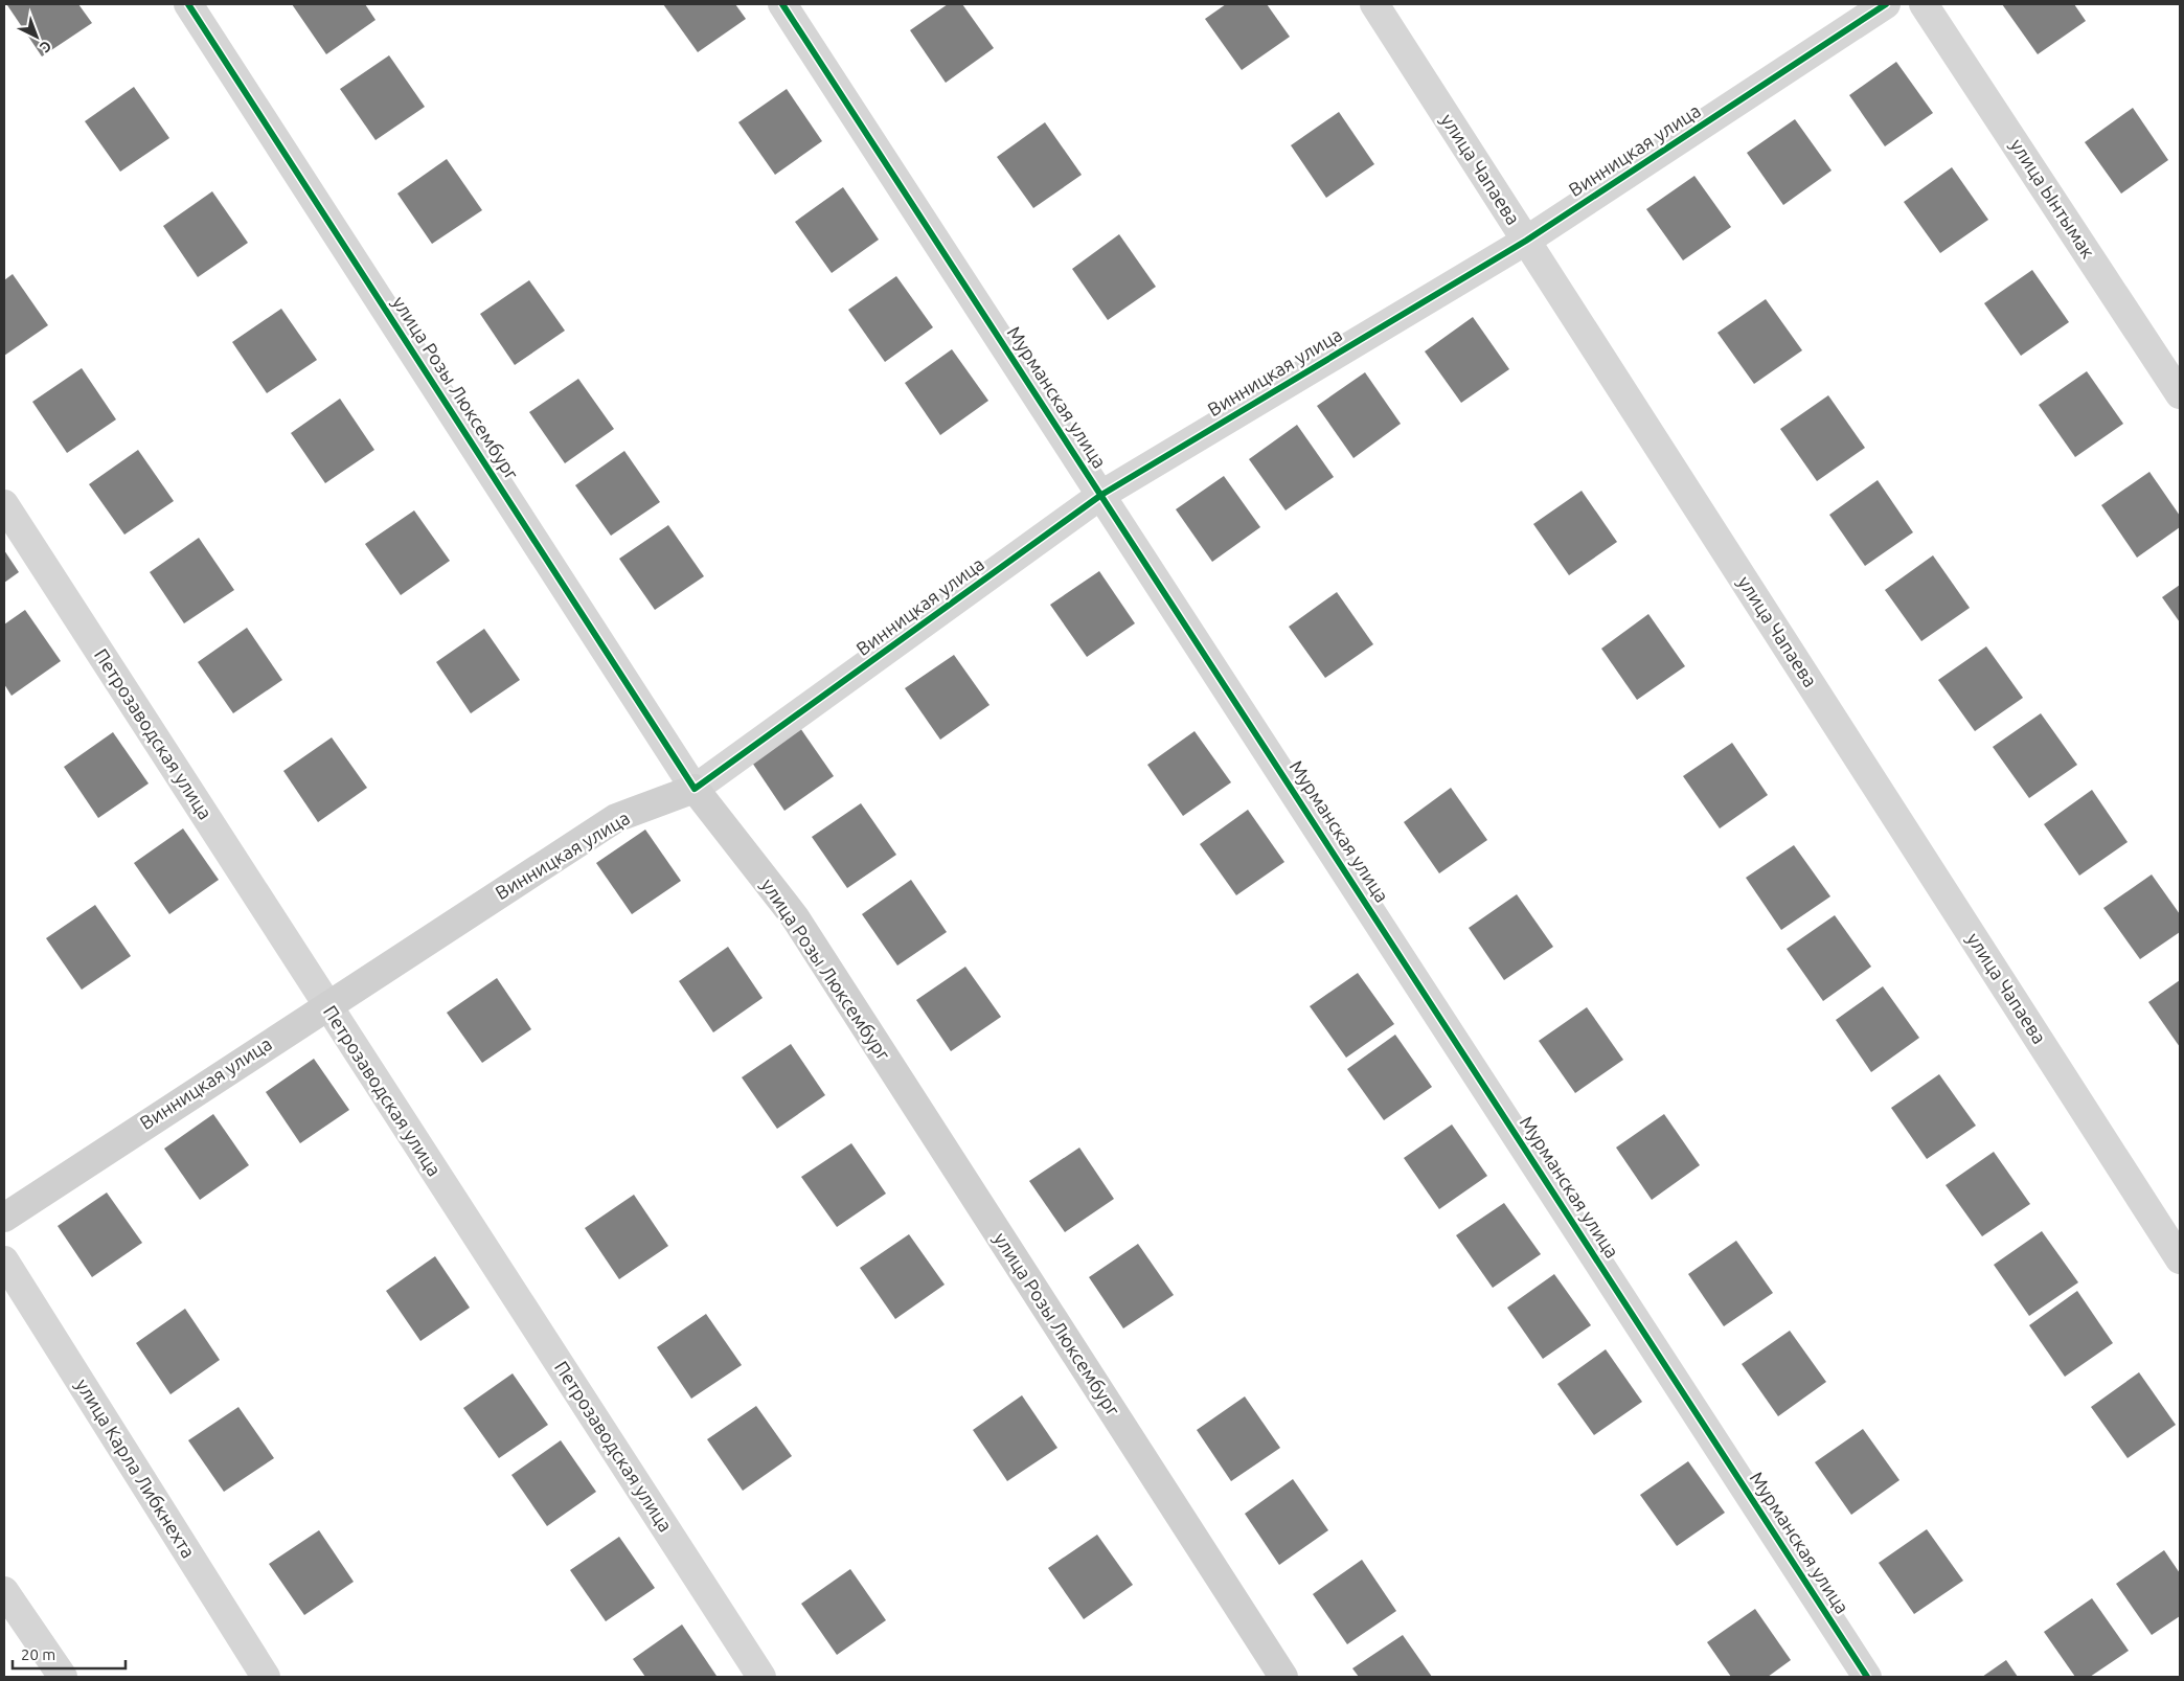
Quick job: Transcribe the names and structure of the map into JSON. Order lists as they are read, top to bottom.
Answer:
{
  "streets": {
    "main road": ["Винницкая улица", "улица Розы Люксембург"],
    "street": [
      "улица Чапаева",
      "улица Ынтымак",
      "Мурманская улица",
      "Петрозаводская улица",
      "улица Карла Либкнехта"
    ]
  },
  "crossings": [
    ["Винницкая улица", "улица Чапаева"],
    ["Винницкая улица", "улица Розы Люксембург"],
    ["Винницкая улица", "Мурманская улица"],
    ["Винницкая улица", "Петрозаводская улица"]
  ],
  "scale_bar": "20 m",
  "north": "bottom right"
}
